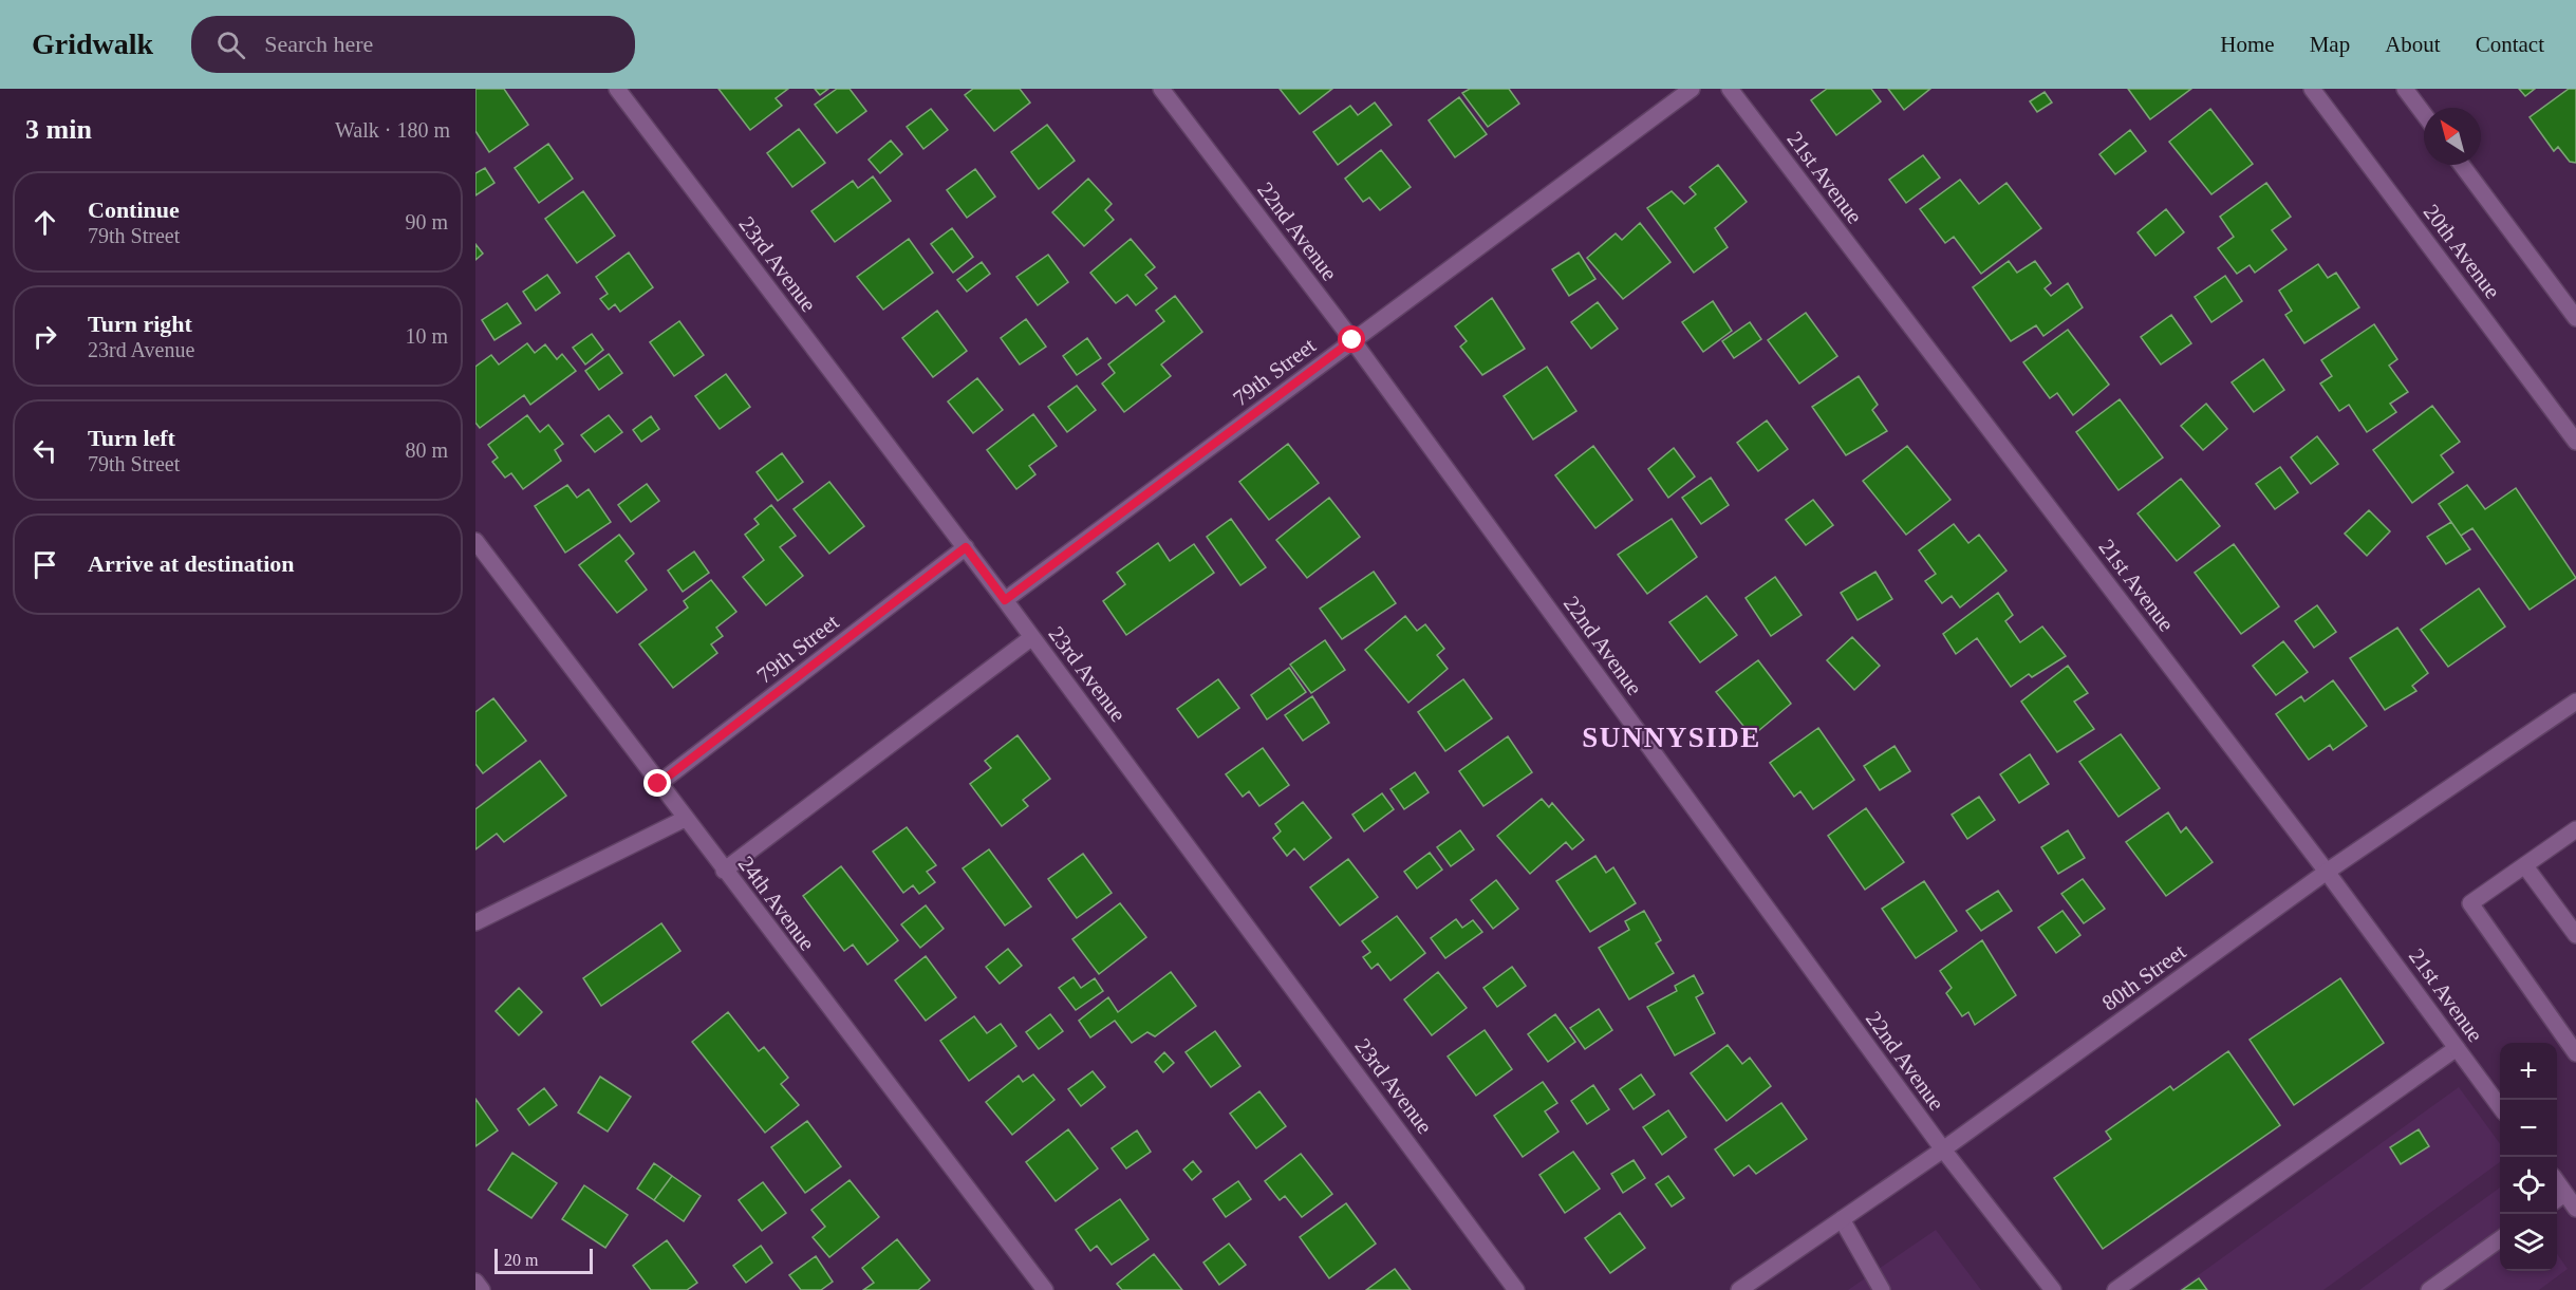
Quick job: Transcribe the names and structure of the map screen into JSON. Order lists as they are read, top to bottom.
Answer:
{
  "streets": {
    "street": [
      "21st Avenue",
      "22nd Avenue",
      "20th Avenue",
      "23rd Avenue",
      "79th Street",
      "24th Avenue",
      "80th Street"
    ]
  },
  "crossings": [
    ["21st Avenue", "80th Street"],
    ["22nd Avenue", "79th Street"],
    ["22nd Avenue", "80th Street"],
    ["23rd Avenue", "79th Street"],
    ["79th Street", "24th Avenue"]
  ],
  "districts": ["SUNNYSIDE"],
  "scale_bar": "20 m",
  "north": "top left",
  "page": {
    "header": "Gridwalk",
    "search": "Search here",
    "nav": [
      "Home",
      "Map",
      "About",
      "Contact"
    ],
    "heading": ["3 min", "Walk · 180 m"],
    "list": [
      ["Continue", "79th Street", "90 m"],
      ["Turn right", "23rd Avenue", "10 m"],
      ["Turn left", "79th Street", "80 m"],
      "Arrive at destination"
    ],
    "map_buttons": ["+", "−"],
    "scale": "20 m"
  }
}
